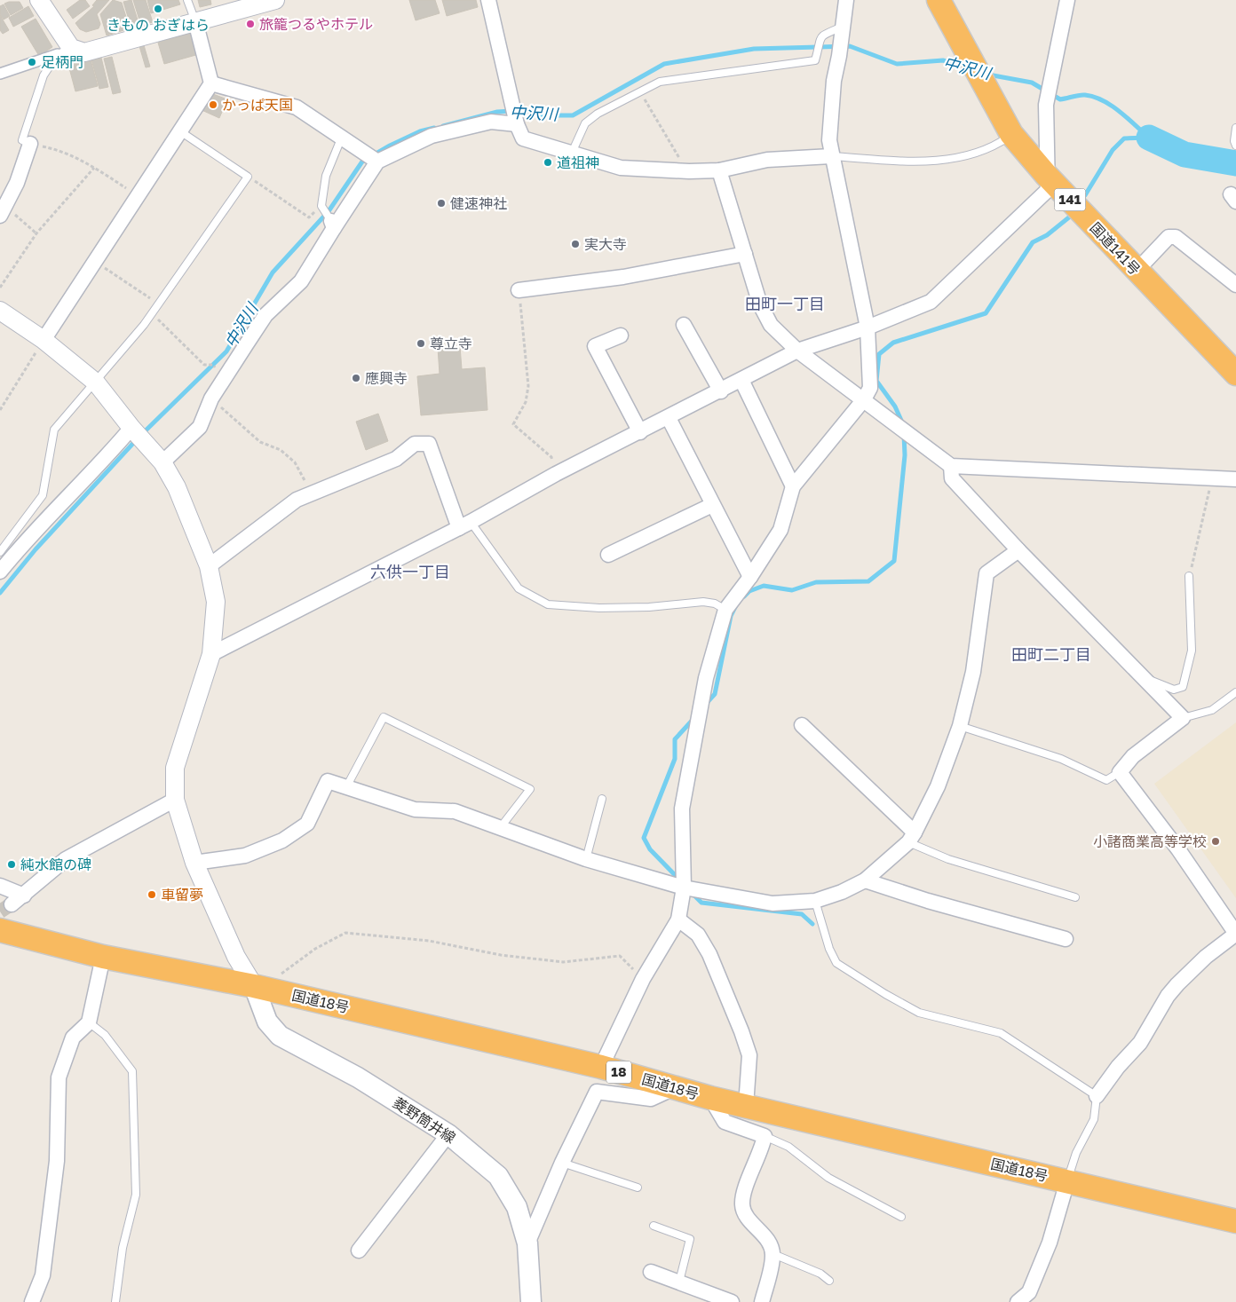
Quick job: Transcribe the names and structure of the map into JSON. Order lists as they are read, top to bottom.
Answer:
{
  "streets": {
    "highway": [
      "141",
      "国道141号",
      "国道18号",
      "18"
    ],
    "main road": ["菱野筒井線"]
  },
  "crossings": [
    ["国道18号", "菱野筒井線"]
  ],
  "districts": ["田町一丁目", "六供一丁目", "田町二丁目"],
  "water": ["中沢川"],
  "places": [
    "きもの おぎはら",
    "旅籠つるやホテル",
    "足柄門",
    "かっぱ天国",
    "道祖神",
    "健速神社",
    "実大寺",
    "尊立寺",
    "應興寺",
    "小諸商業高等学校",
    "純水館の碑",
    "車留夢"
  ]
}
